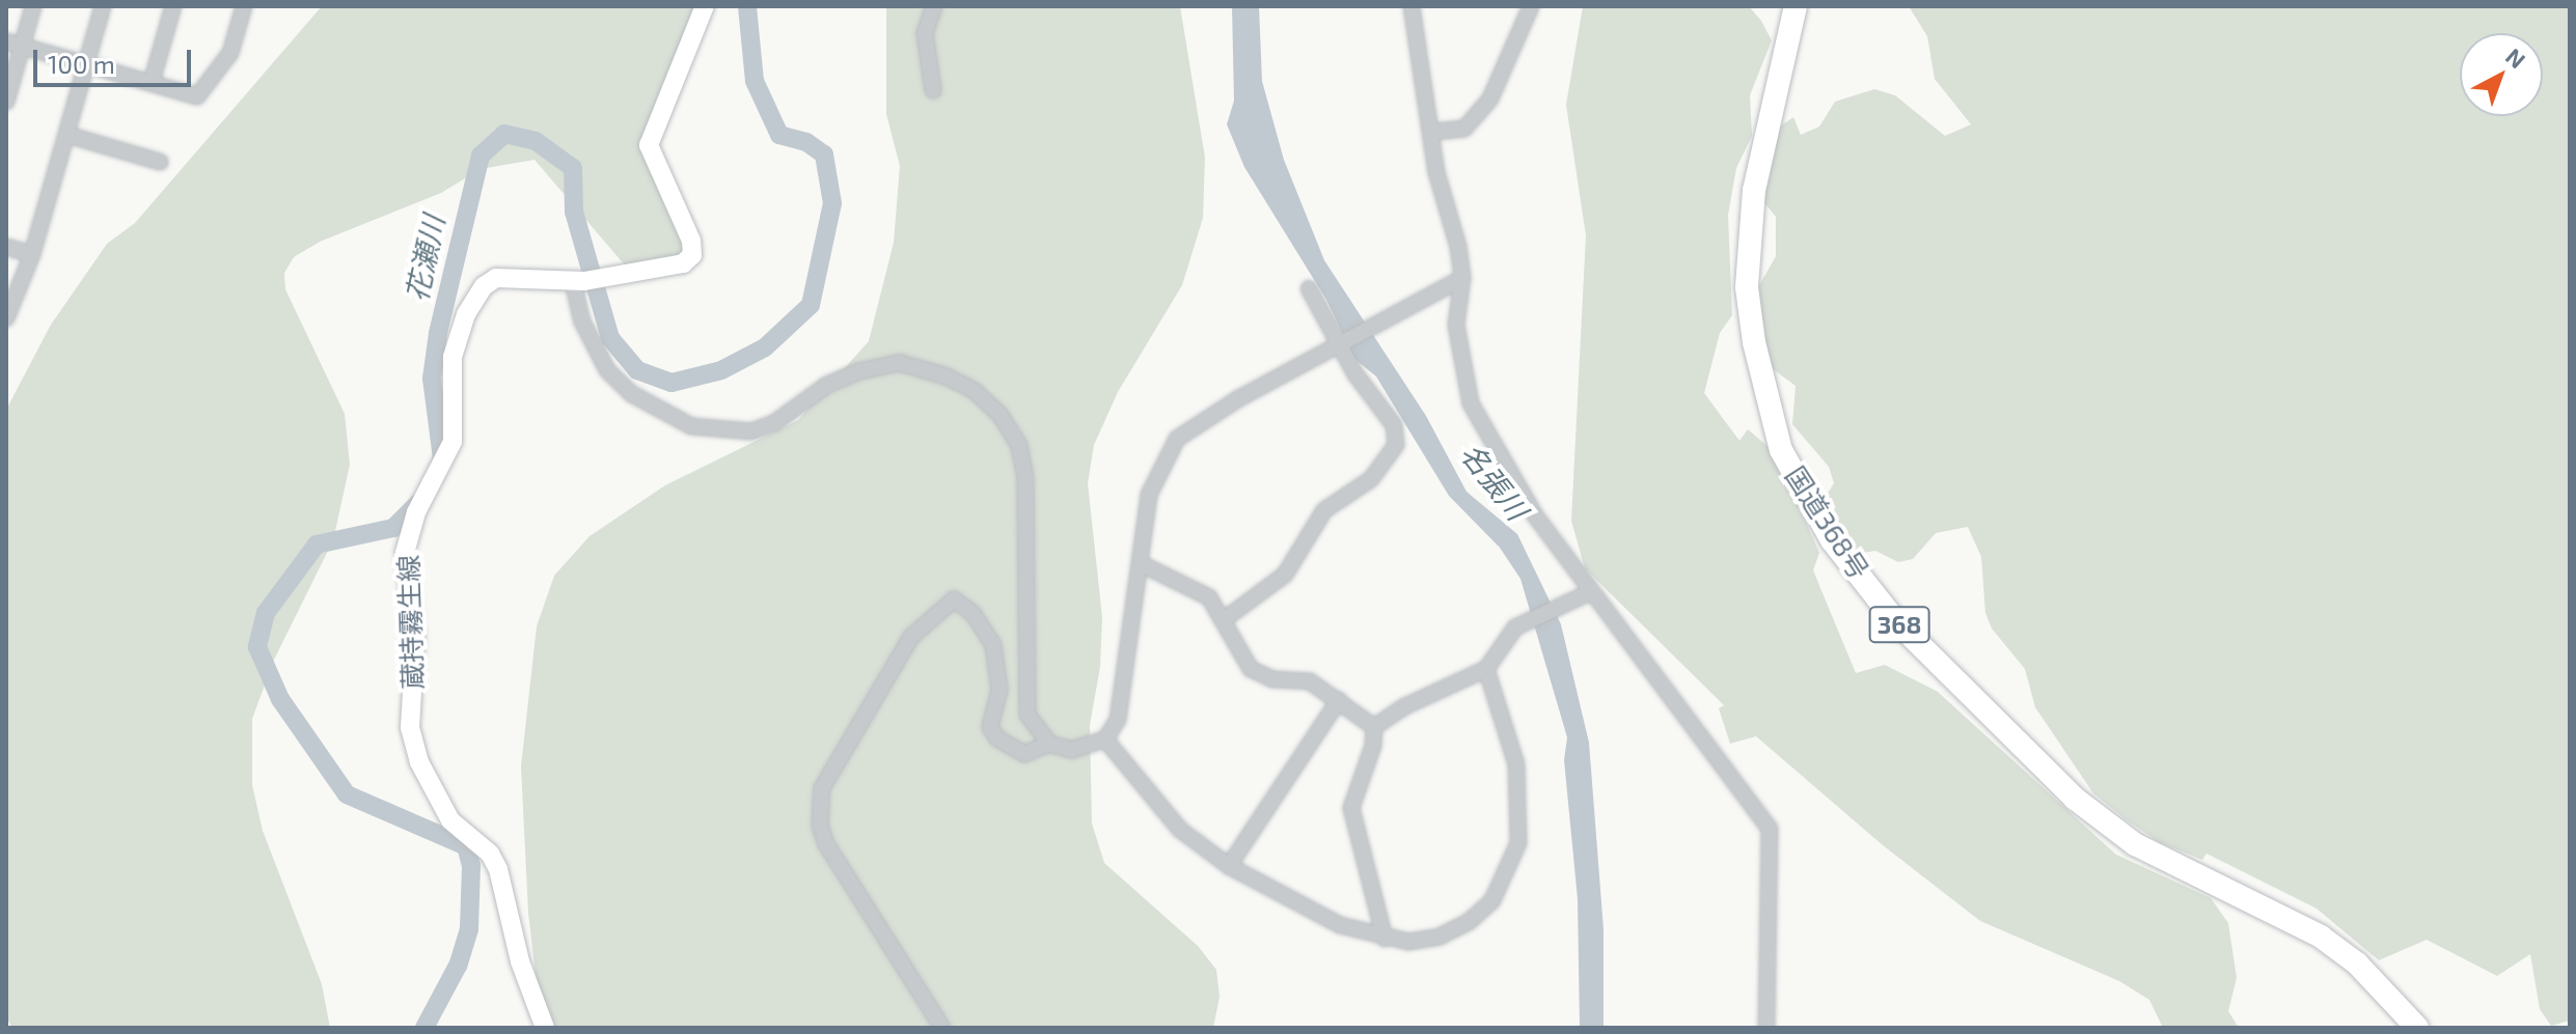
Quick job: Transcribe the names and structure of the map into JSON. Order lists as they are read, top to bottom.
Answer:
{
  "streets": {
    "highway": ["国道368号", "368"],
    "main road": ["蔵持霧生線"]
  },
  "water": ["花瀬川", "名張川"],
  "scale_bar": "100 m",
  "north": "top right"
}
